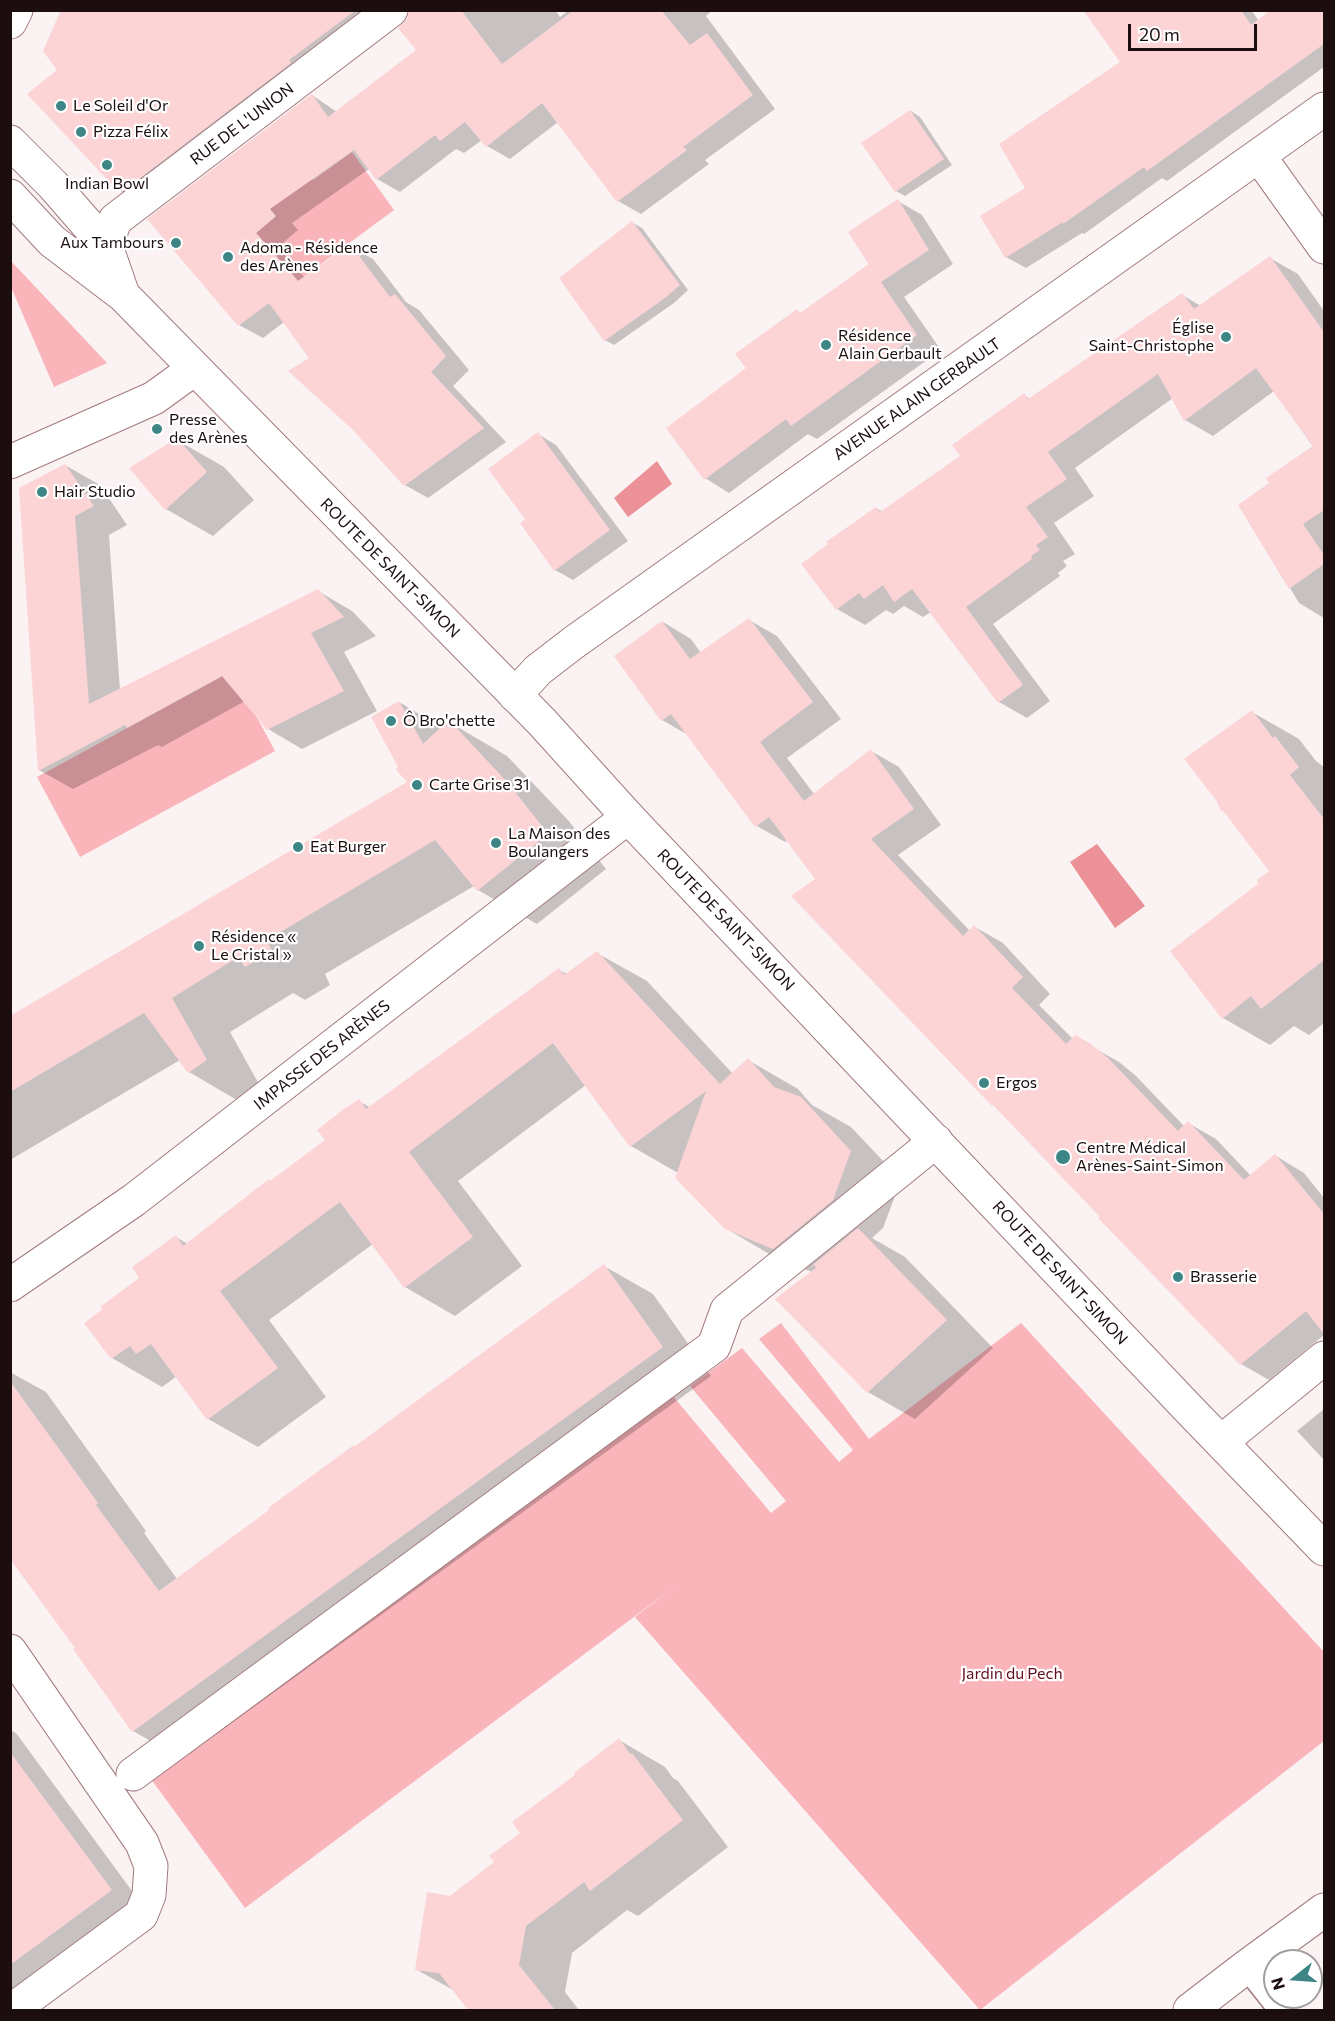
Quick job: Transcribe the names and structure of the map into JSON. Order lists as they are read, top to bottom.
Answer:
{
  "streets": {
    "street": [
      "RUE DE L'UNION",
      "AVENUE ALAIN GERBAULT",
      "ROUTE DE SAINT-SIMON",
      "IMPASSE DES ARÈNES"
    ]
  },
  "crossings": [
    ["RUE DE L'UNION", "ROUTE DE SAINT-SIMON"],
    ["AVENUE ALAIN GERBAULT", "ROUTE DE SAINT-SIMON"],
    ["ROUTE DE SAINT-SIMON", "IMPASSE DES ARÈNES"]
  ],
  "parks": ["Jardin du Pech"],
  "places": [
    "Le Soleil d'Or",
    "Pizza Félix",
    "Indian Bowl",
    "Aux Tambours",
    "Adoma - Résidence des Arènes",
    "Église Saint-Christophe",
    "Résidence Alain Gerbault",
    "Presse des Arènes",
    "Hair Studio",
    "Ô Bro'chette",
    "Carte Grise 31",
    "La Maison des Boulangers",
    "Eat Burger",
    "Résidence « Le Cristal »",
    "Ergos",
    "Centre Médical Arènes-Saint-Simon",
    "Brasserie"
  ],
  "scale_bar": "20 m",
  "north": "left"
}
